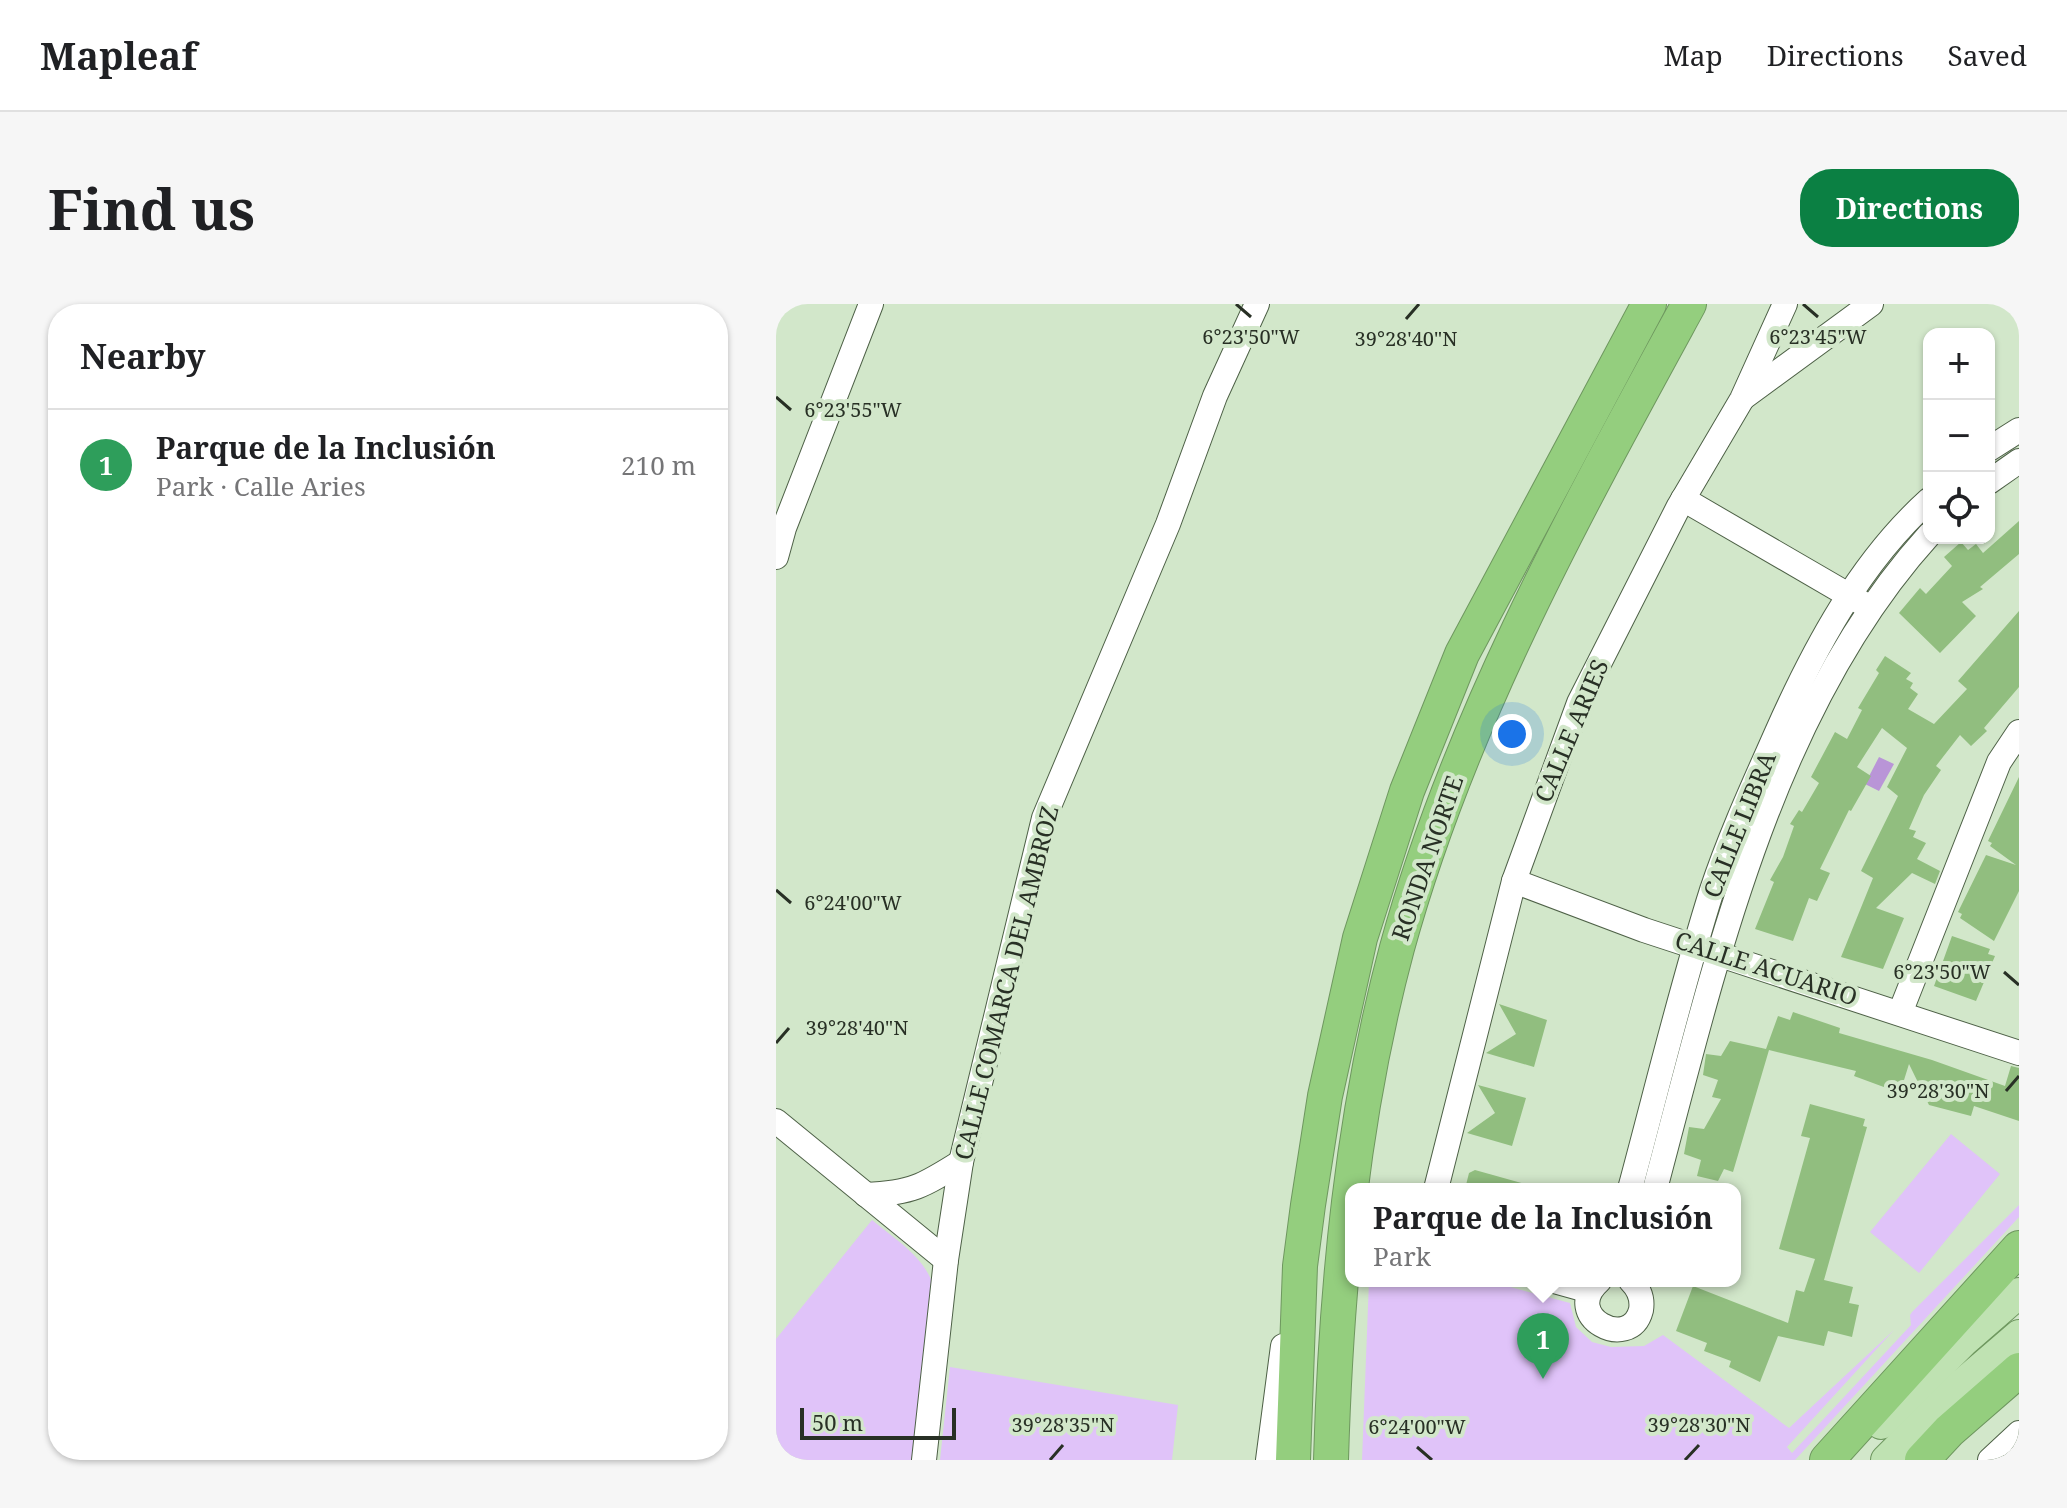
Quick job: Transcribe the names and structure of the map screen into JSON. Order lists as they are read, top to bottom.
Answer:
{
  "streets": {
    "highway": ["RONDA NORTE"],
    "street": [
      "CALLE ARIES",
      "CALLE LIBRA",
      "CALLE ACUARIO",
      "CALLE COMARCA DEL AMBROZ"
    ]
  },
  "crossings": [
    ["CALLE ARIES", "CALLE ACUARIO"],
    ["CALLE LIBRA", "CALLE ACUARIO"]
  ],
  "scale_bar": "50 m",
  "page": {
    "header": "Mapleaf",
    "nav": ["Map", "Directions", "Saved"],
    "buttons": "Directions",
    "title": "Find us",
    "heading": "Nearby",
    "map_buttons": ["+", "−"],
    "list": [
      {
        "mark": "1",
        "name": "Parque de la Inclusión",
        "note": "Park · Calle Aries",
        "value": "210 m"
      }
    ],
    "popup": ["Parque de la Inclusión", "Park"],
    "pins": "1",
    "scale": "50 m"
  },
  "coordinates": [
    "6°23'50\"W",
    "6°23'45\"W",
    "39°28'40\"N",
    "6°23'55\"W",
    "6°24'00\"W",
    "39°28'30\"N",
    "39°28'35\"N"
  ]
}
